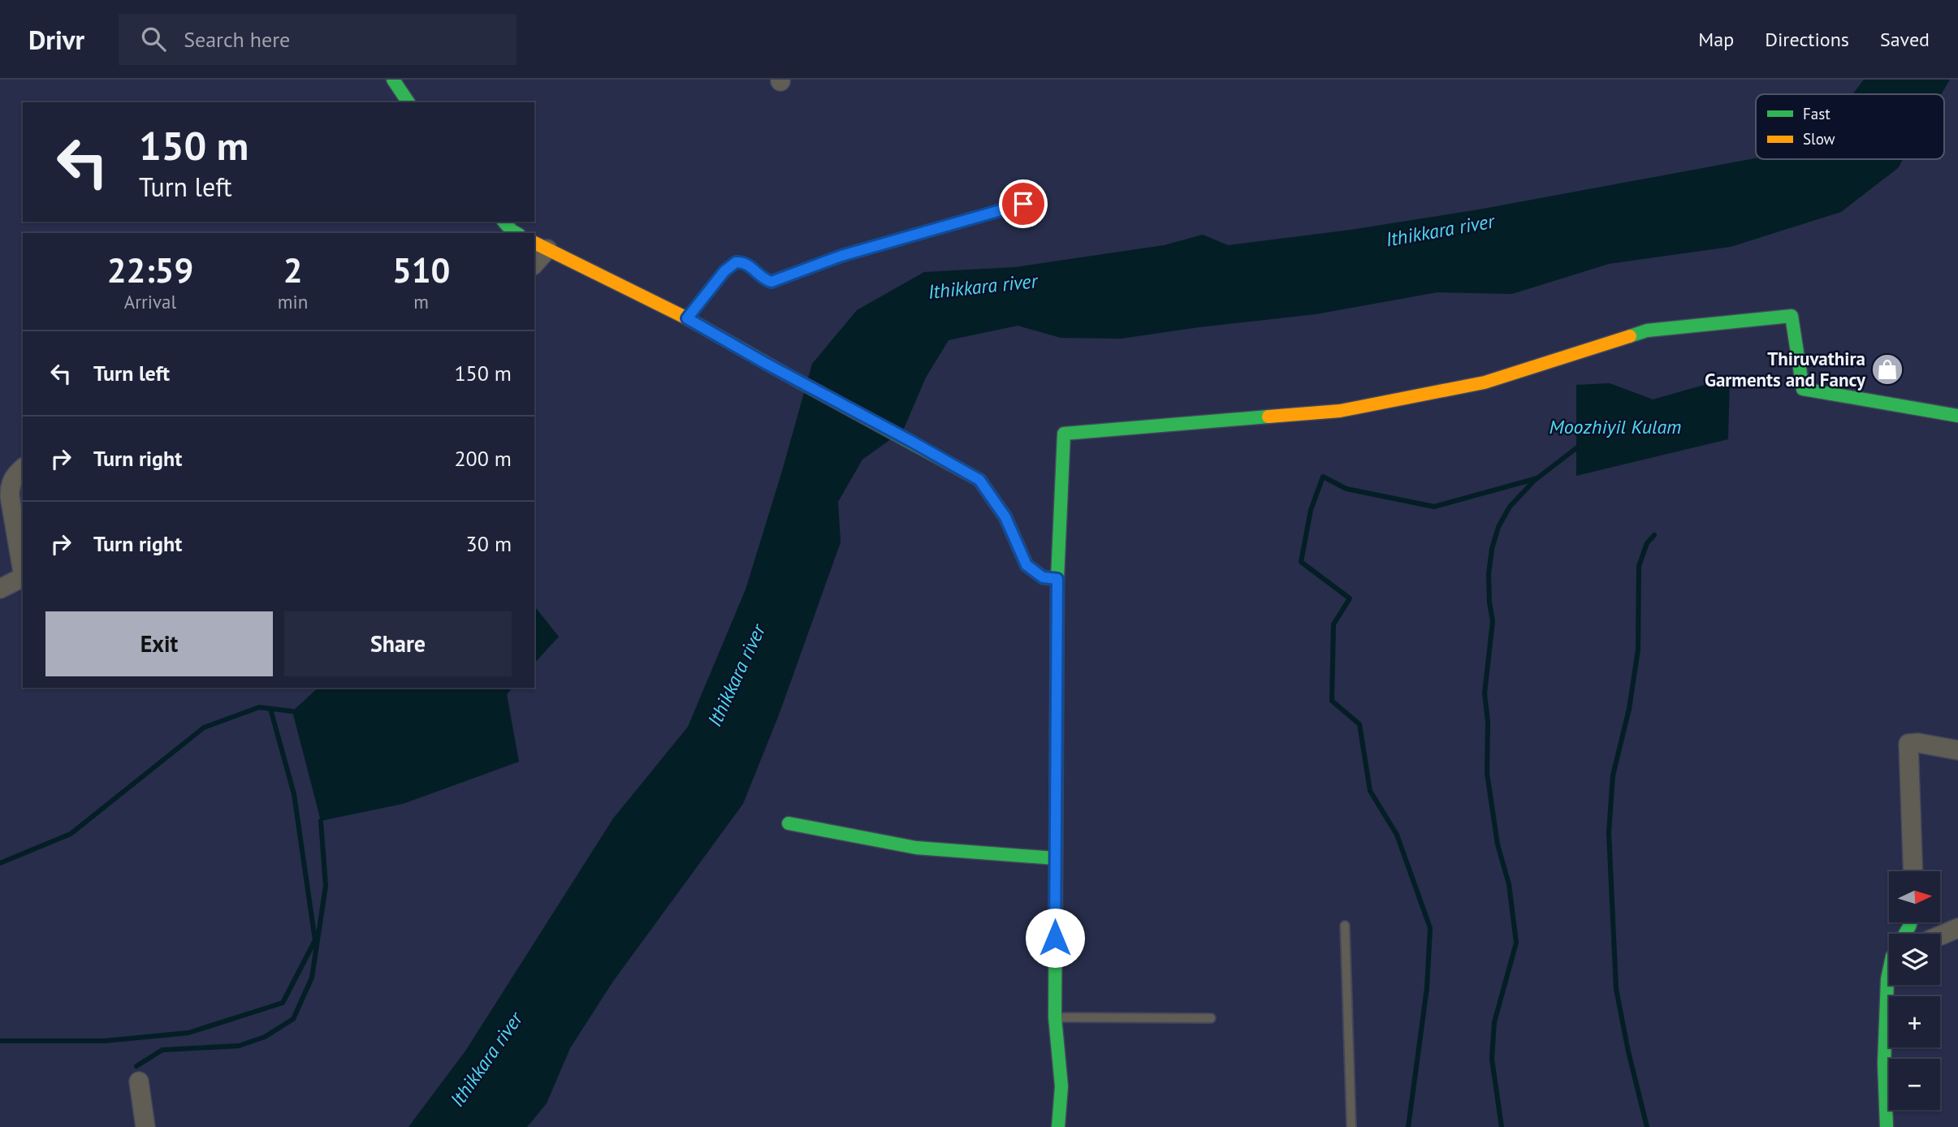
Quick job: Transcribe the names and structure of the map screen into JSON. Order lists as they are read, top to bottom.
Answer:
{
  "water": ["Ithikkara river", "Moozhiyil Kulam"],
  "places": {
    "shop": ["Thiruvathira Garments and Fancy"]
  },
  "legend": ["Fast", "Slow"],
  "north": "right",
  "page": {
    "header": "Drivr",
    "search": "Search here",
    "nav": ["Map", "Directions", "Saved"],
    "turn": ["150 m", "Turn left"],
    "eta": [
      "22:59",
      "Arrival",
      "2",
      "min",
      "510",
      "m"
    ],
    "list": [
      {
        "name": "Turn left",
        "value": "150 m"
      },
      {
        "name": "Turn right",
        "value": "200 m"
      },
      {
        "name": "Turn right",
        "value": "30 m"
      }
    ],
    "buttons": ["Exit", "Share"],
    "map_buttons": ["+", "−"]
  }
}
